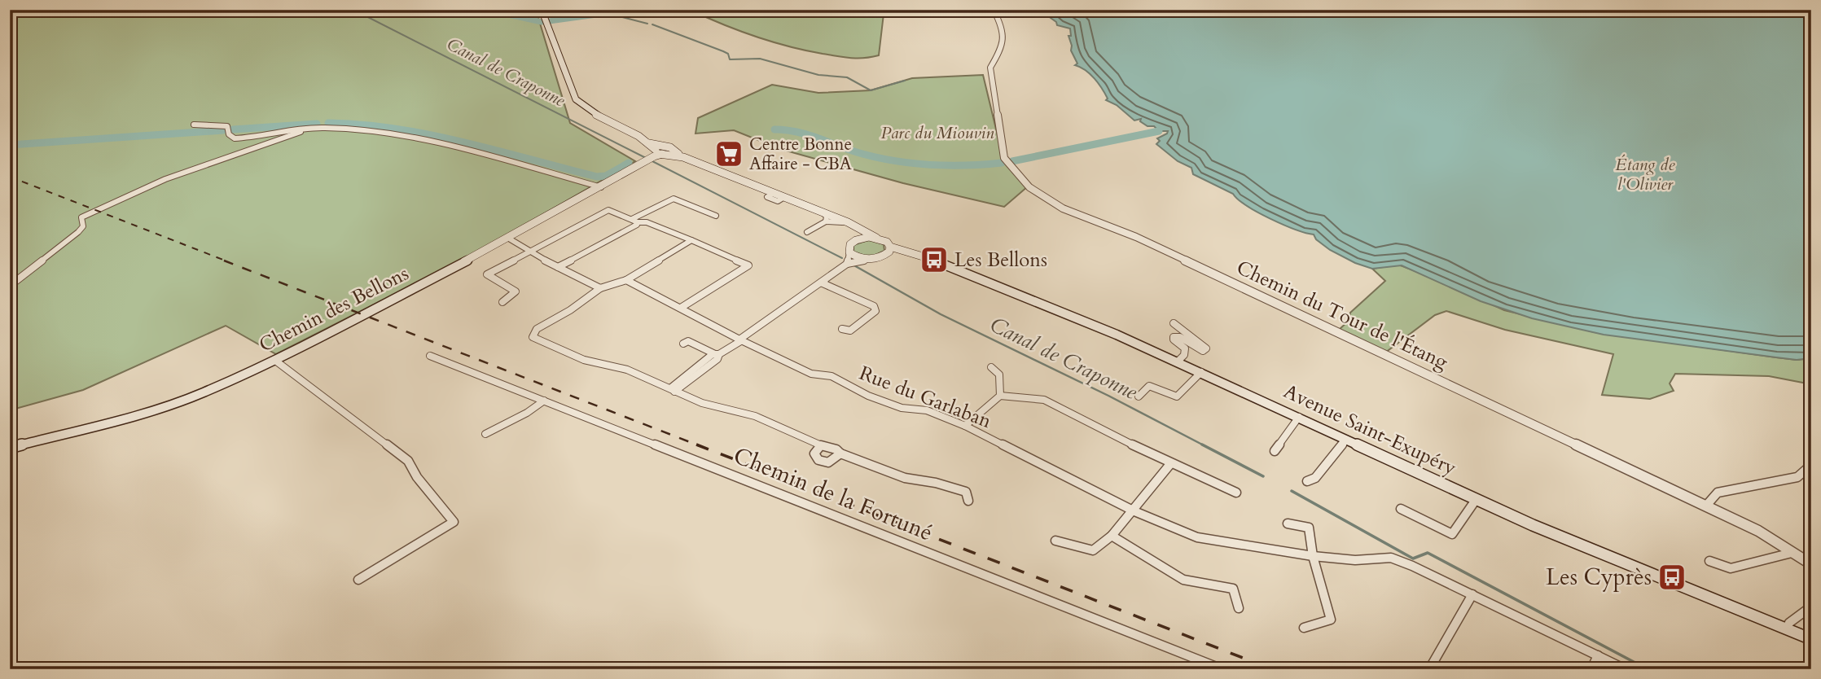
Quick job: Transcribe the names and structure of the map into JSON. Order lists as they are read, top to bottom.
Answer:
{
  "streets": {
    "main road": ["Chemin des Bellons", "Avenue Saint-Exupéry"],
    "street": ["Chemin du Tour de l'Étang", "Rue du Garlaban", "Chemin de la Fortuné"]
  },
  "water": ["Canal de Craponne", "Étang de l'Olivier"],
  "parks": ["Parc du Miouvin"],
  "places": {
    "supermarket": ["Centre Bonne Affaire - CBA"],
    "bus stop": ["Les Bellons", "Les Cyprès"]
  }
}
